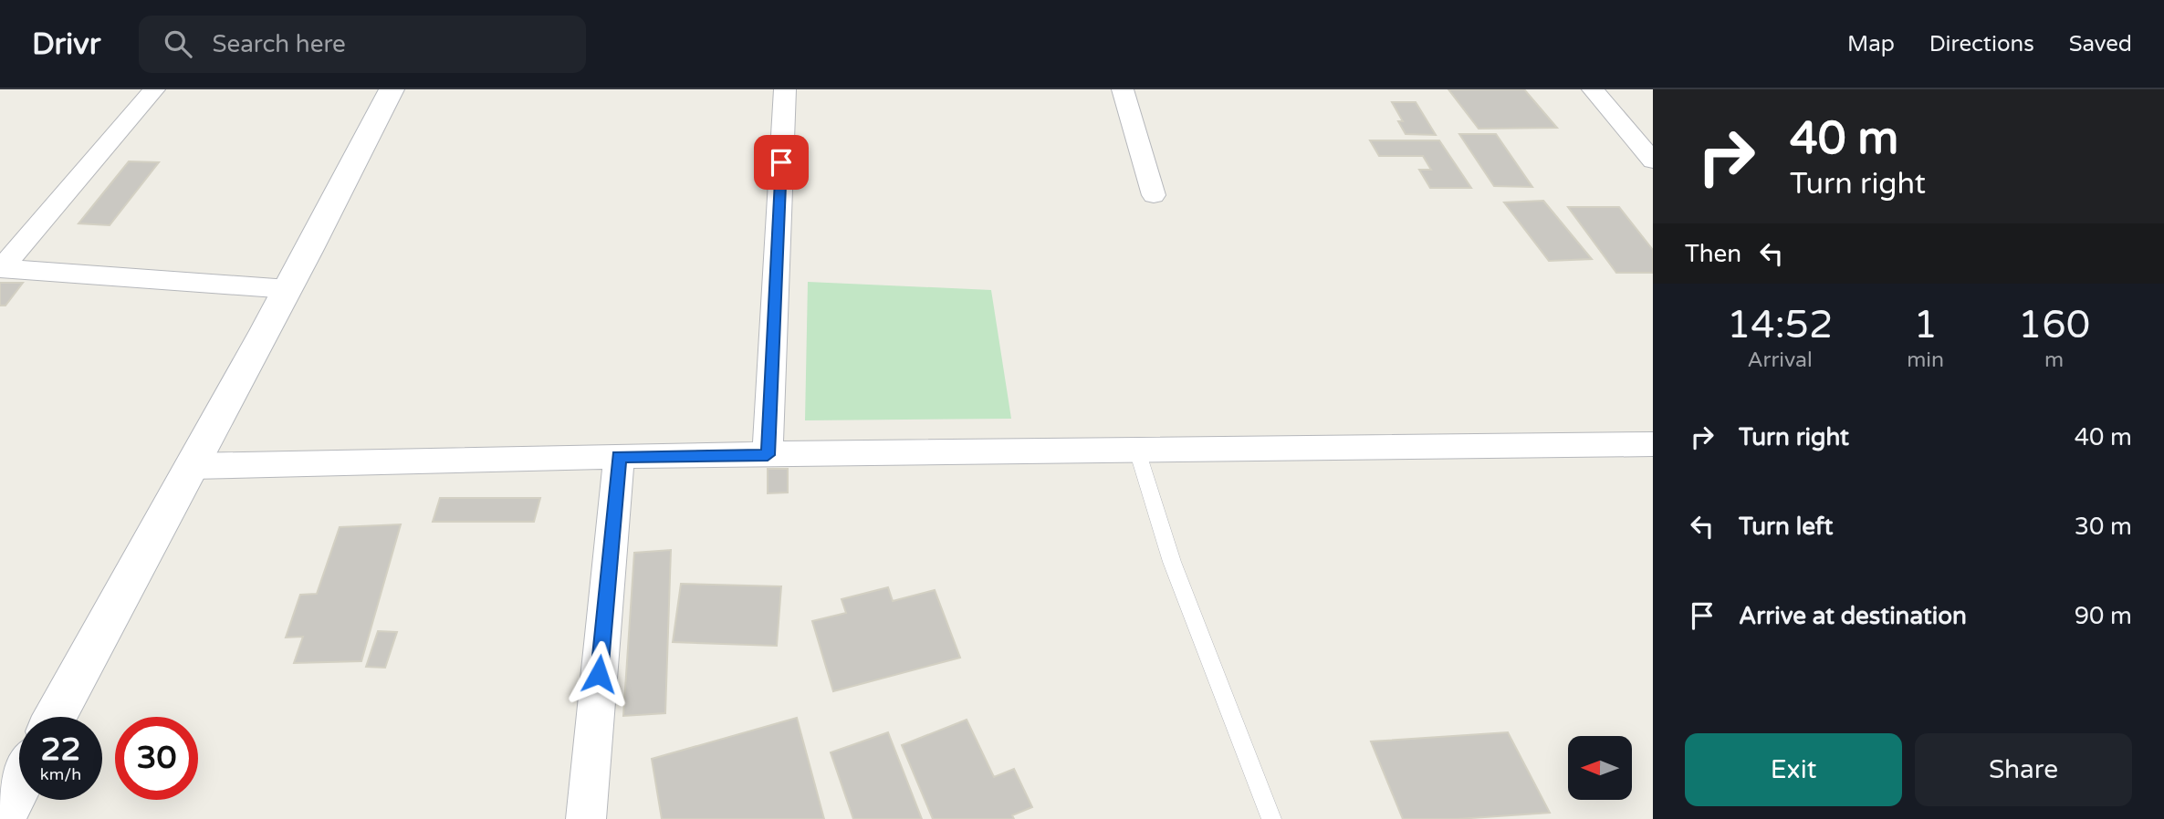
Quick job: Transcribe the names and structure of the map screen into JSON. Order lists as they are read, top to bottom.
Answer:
{
  "north": "left",
  "page": {
    "header": "Drivr",
    "search": "Search here",
    "nav": ["Map", "Directions", "Saved"],
    "turn": ["40 m", "Turn right"],
    "then": "Then",
    "eta": [
      "14:52",
      "Arrival",
      "1",
      "min",
      "160",
      "m"
    ],
    "list": [
      {
        "name": "Turn right",
        "value": "40 m"
      },
      {
        "name": "Turn left",
        "value": "30 m"
      },
      {
        "name": "Arrive at destination",
        "value": "90 m"
      }
    ],
    "speed": "22 km/h",
    "limit": "30",
    "buttons": ["Exit", "Share"]
  }
}
